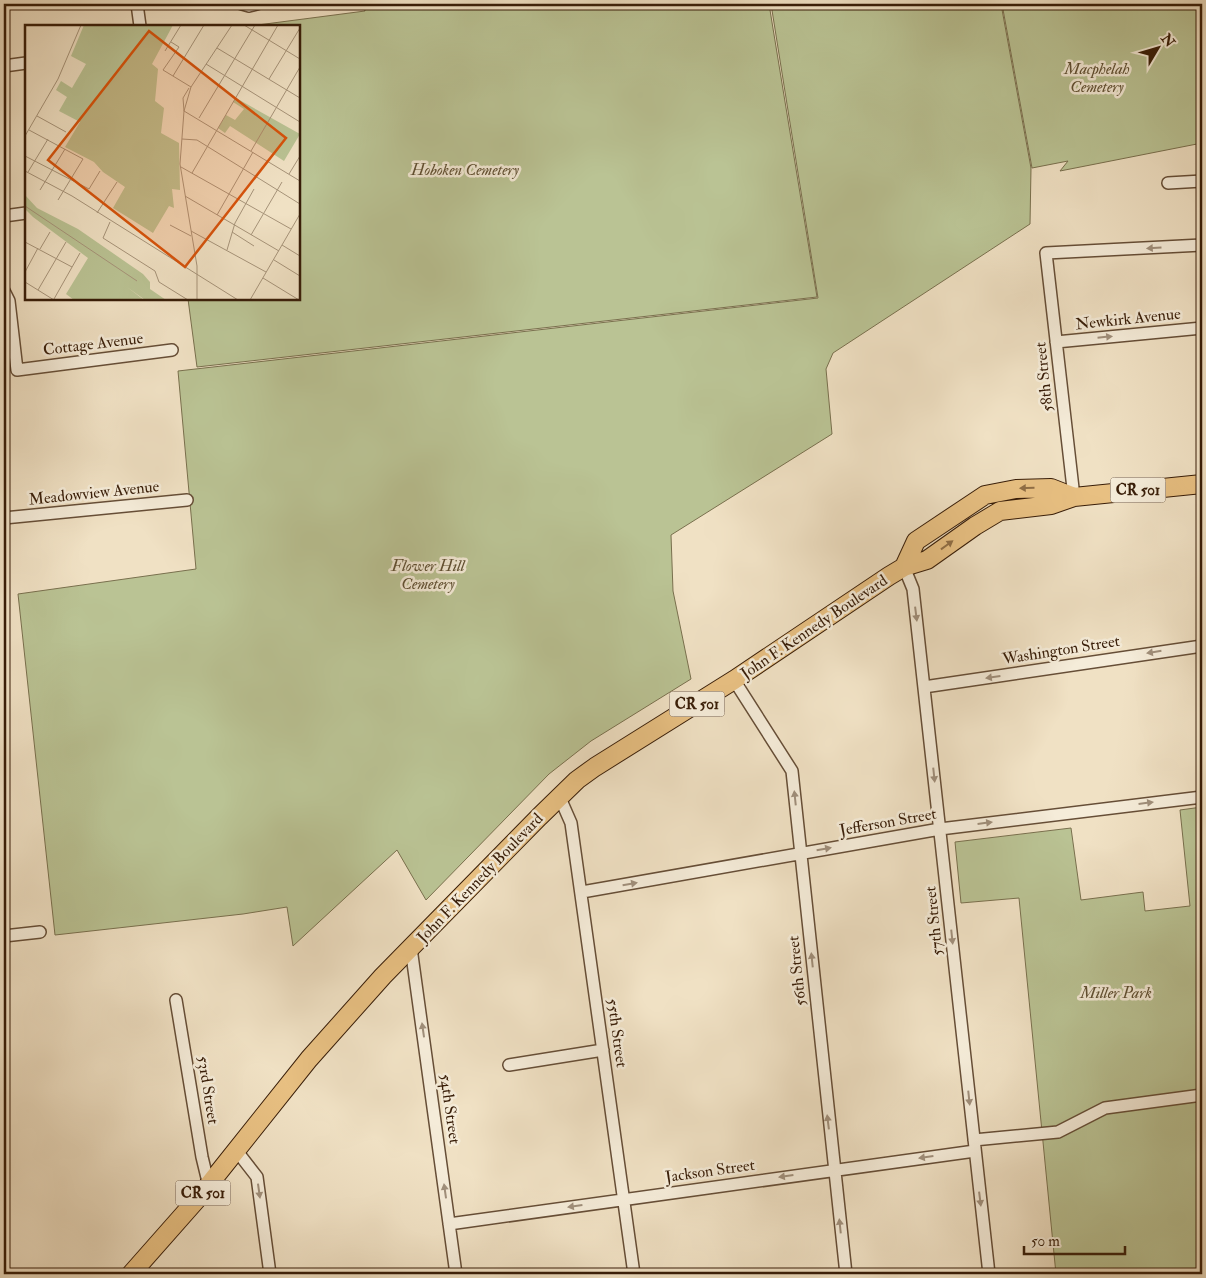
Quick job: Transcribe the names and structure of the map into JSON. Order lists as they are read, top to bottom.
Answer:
{
  "streets": {
    "main road": ["CR 501", "John F. Kennedy Boulevard"],
    "street": [
      "Newkirk Avenue",
      "Cottage Avenue",
      "58th Street",
      "Meadowview Avenue",
      "Washington Street",
      "Jefferson Street",
      "57th Street",
      "56th Street",
      "55th Street",
      "53rd Street",
      "54th Street",
      "Jackson Street"
    ]
  },
  "crossings": [
    ["Newkirk Avenue", "58th Street"],
    ["58th Street", "John F. Kennedy Boulevard"],
    ["John F. Kennedy Boulevard", "57th Street"],
    ["John F. Kennedy Boulevard", "56th Street"],
    ["John F. Kennedy Boulevard", "55th Street"],
    ["John F. Kennedy Boulevard", "53rd Street"],
    ["John F. Kennedy Boulevard", "54th Street"],
    ["Washington Street", "57th Street"],
    ["Jefferson Street", "57th Street"],
    ["Jefferson Street", "56th Street"],
    ["Jefferson Street", "55th Street"],
    ["57th Street", "Jackson Street"],
    ["56th Street", "Jackson Street"],
    ["55th Street", "Jackson Street"],
    ["54th Street", "Jackson Street"]
  ],
  "one_way": [
    "Newkirk Avenue",
    "Washington Street",
    "Jefferson Street",
    "57th Street",
    "56th Street",
    "54th Street",
    "Jackson Street"
  ],
  "parks": [
    "Macphelah Cemetery",
    "Hoboken Cemetery",
    "Flower Hill Cemetery",
    "Miller Park"
  ],
  "scale_bar": "50 m",
  "north": "top right"
}
